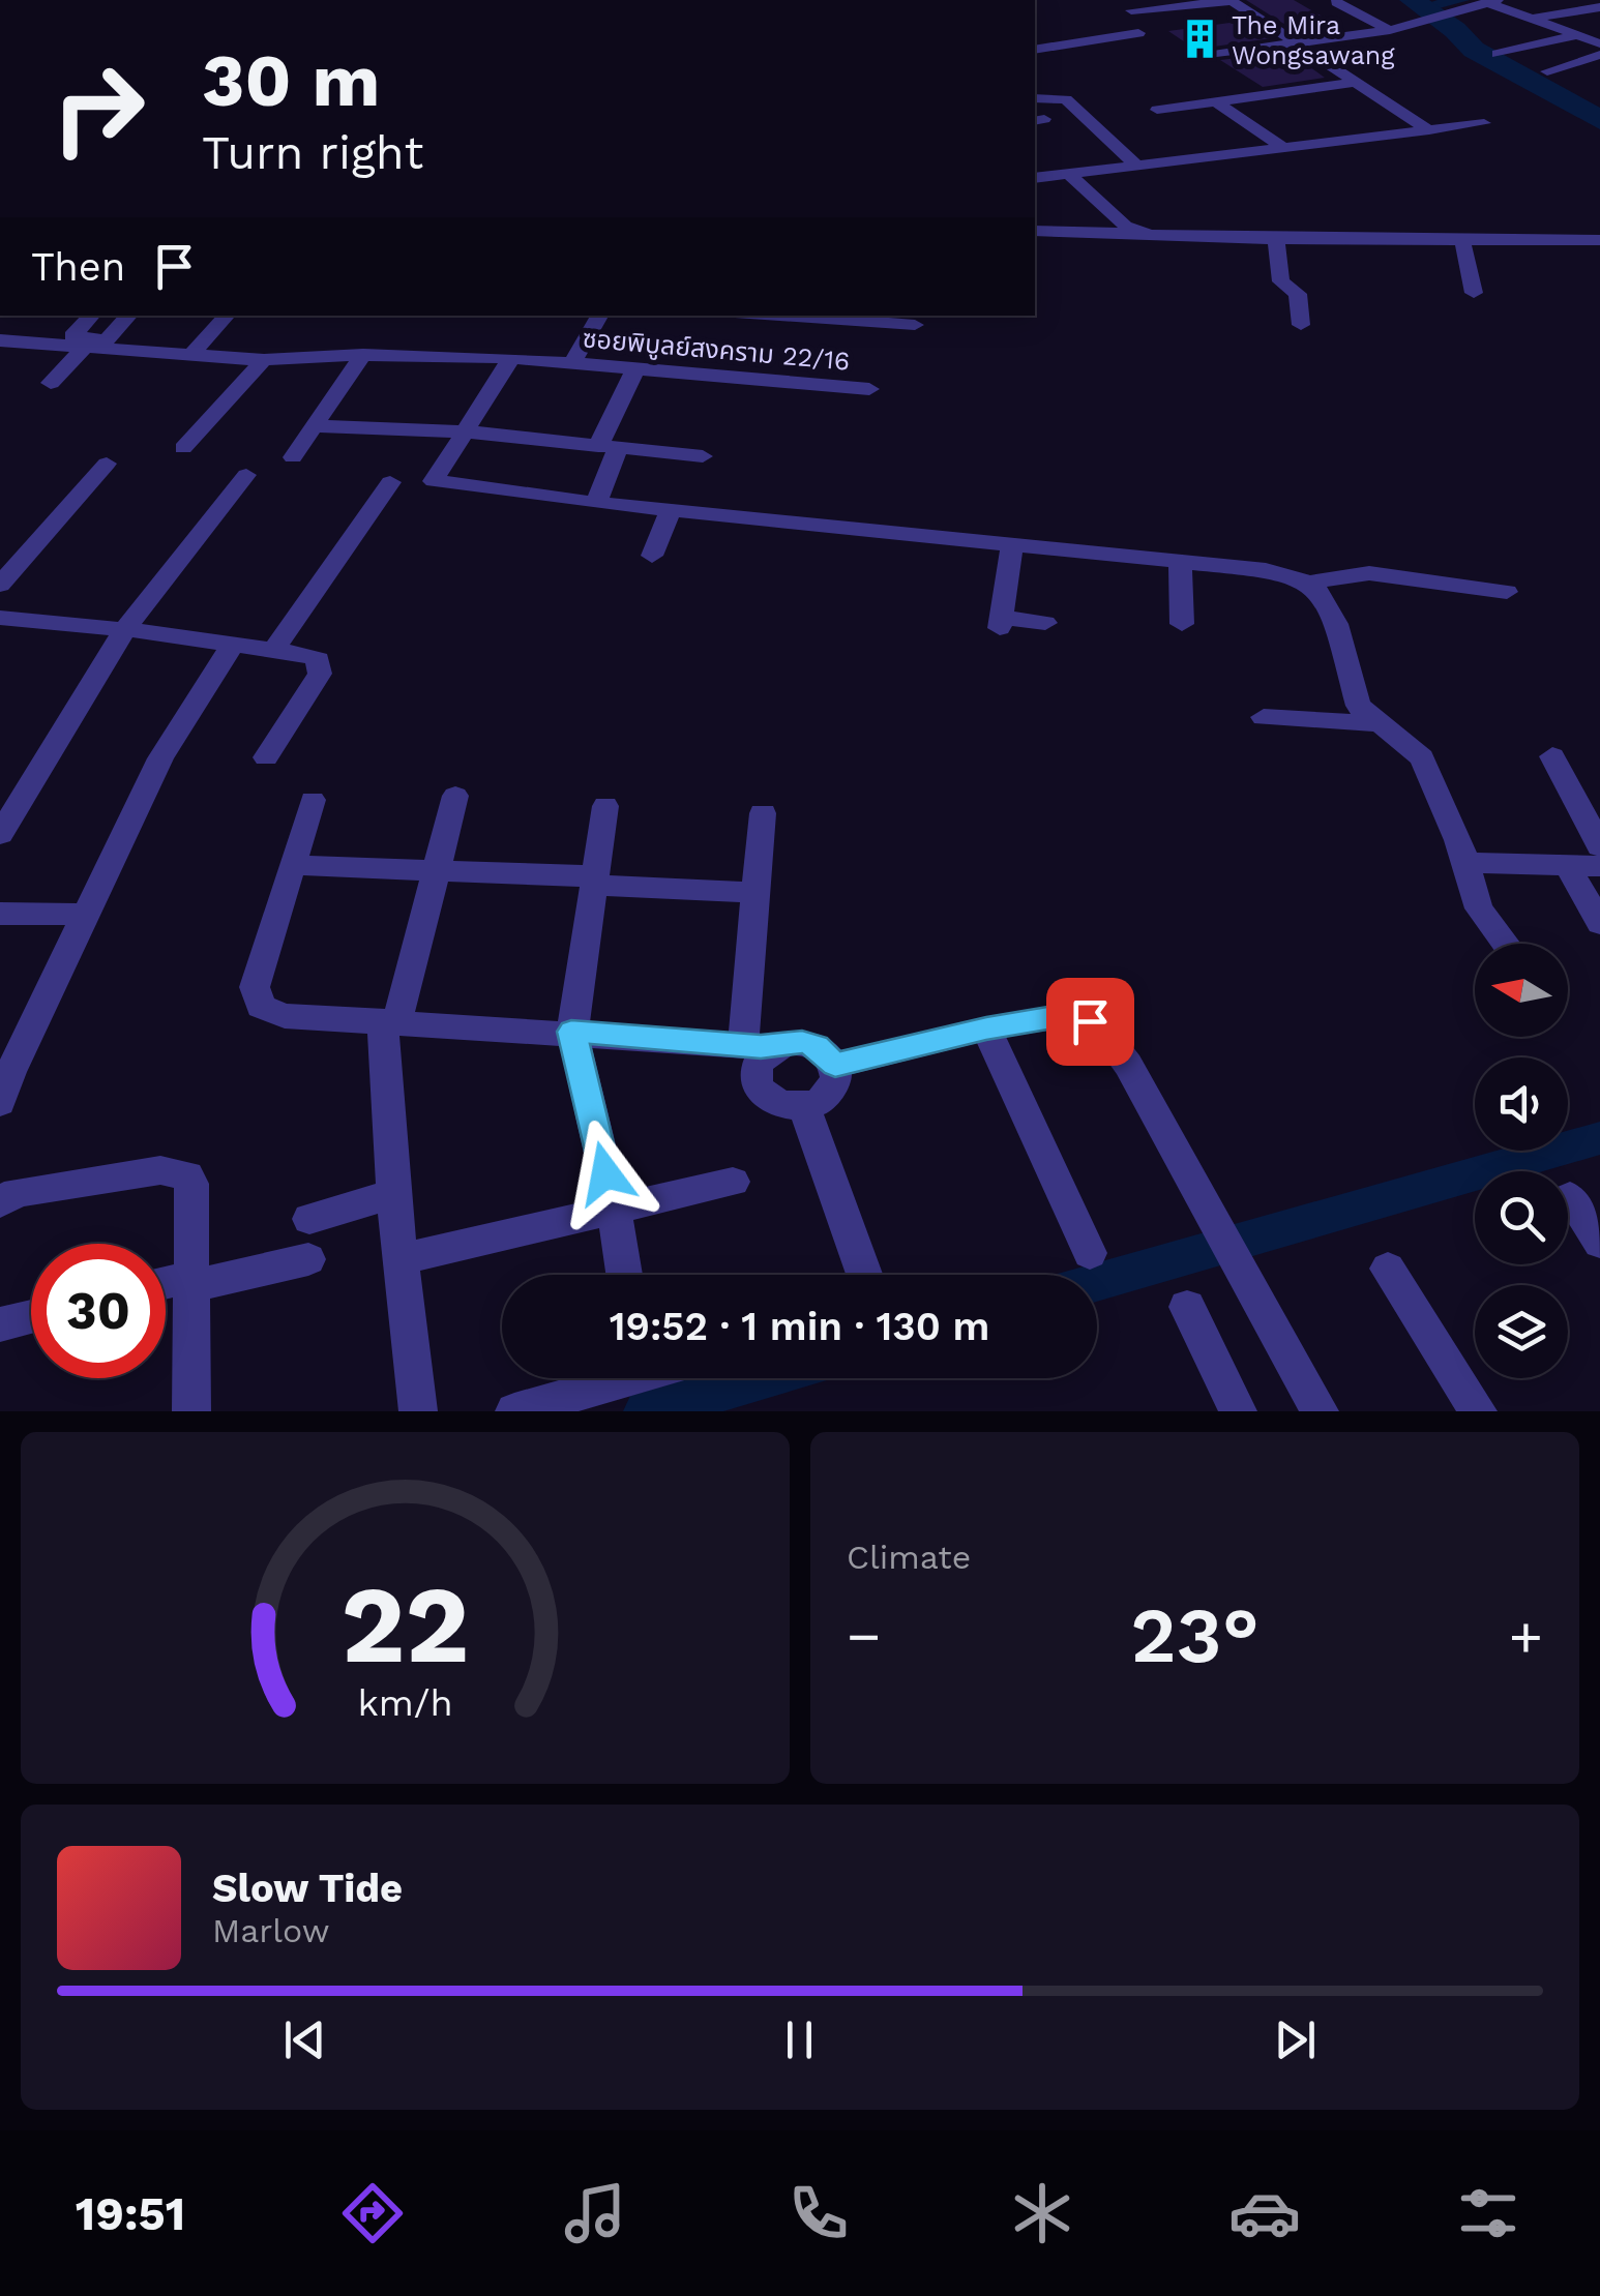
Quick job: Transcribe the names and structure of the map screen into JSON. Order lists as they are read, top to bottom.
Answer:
{
  "streets": {
    "street": ["ซอยพิบูลย์สงคราม 22/16"]
  },
  "places": {
    "building": ["The Mira Wongsawang"]
  },
  "north": "left",
  "page": {
    "turn": ["30 m", "Turn right"],
    "then": "Then",
    "limit": "30",
    "trip": "19:52 · 1 min · 130 m",
    "tile": "Climate",
    "heat": ["−", "23°", "+"],
    "song": ["Slow Tide", "Marlow"],
    "tabs": "19:51",
    "gauge": ["22", "km/h"]
  }
}
